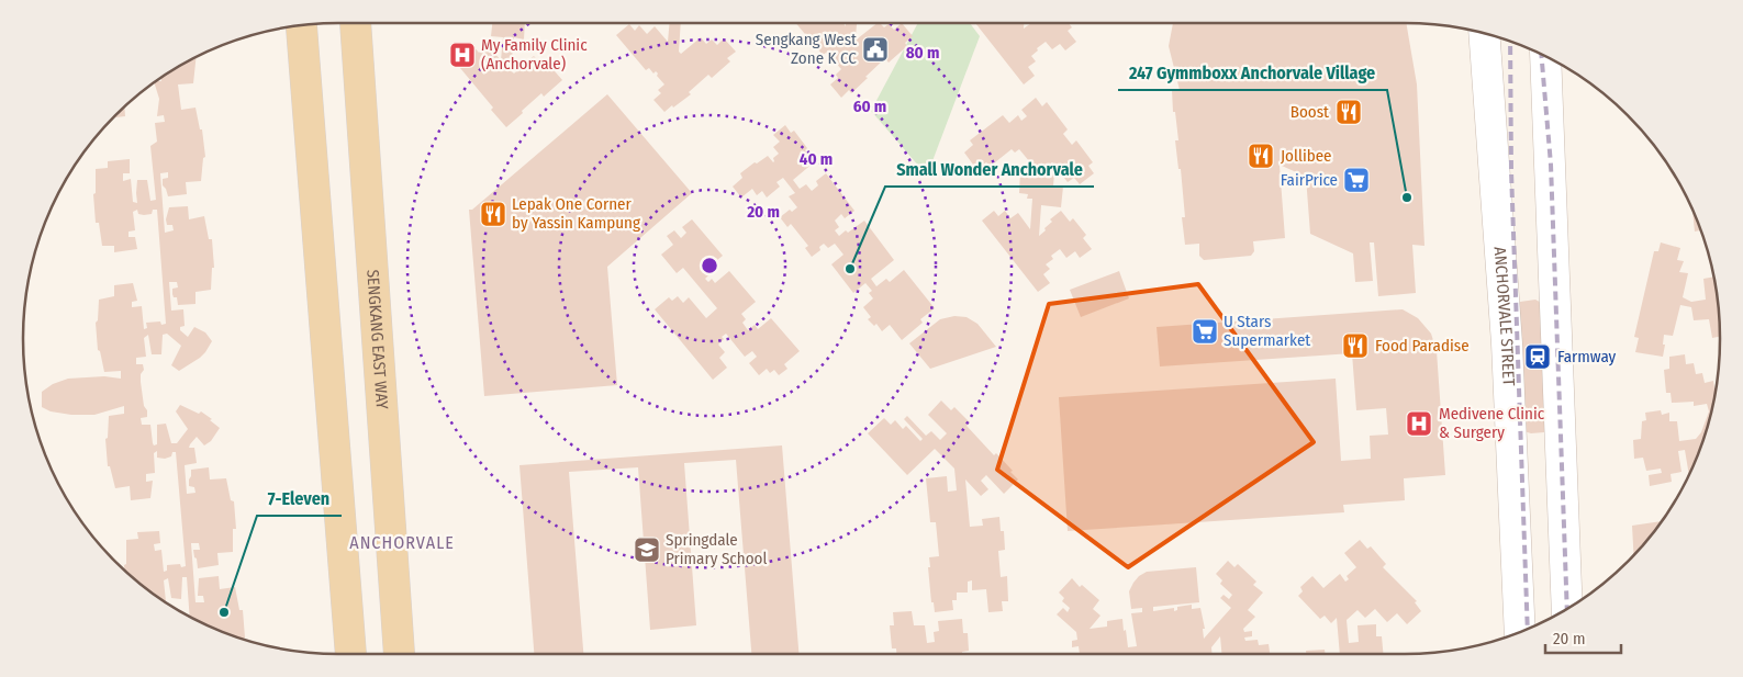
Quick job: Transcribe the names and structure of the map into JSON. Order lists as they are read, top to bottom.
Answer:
{
  "streets": {
    "main road": ["SENGKANG EAST WAY"],
    "street": ["ANCHORVALE STREET"]
  },
  "districts": ["ANCHORVALE"],
  "places": {
    "public building": ["Sengkang West Zone K CC"],
    "hospital": ["My Family Clinic (Anchorvale)", "Medivene Clinic & Surgery"],
    "restaurant": [
      "Boost",
      "Jollibee",
      "Lepak One Corner by Yassin Kampung",
      "Food Paradise"
    ],
    "supermarket": ["FairPrice", "U Stars Supermarket"],
    "other": ["247 Gymmboxx Anchorvale Village", "Small Wonder Anchorvale", "7-Eleven"],
    "station": ["Farmway"],
    "school or university": ["Springdale Primary School"]
  },
  "scale_bar": "20 m",
  "rings": [
    "80 m",
    "60 m",
    "40 m",
    "20 m"
  ]
}
